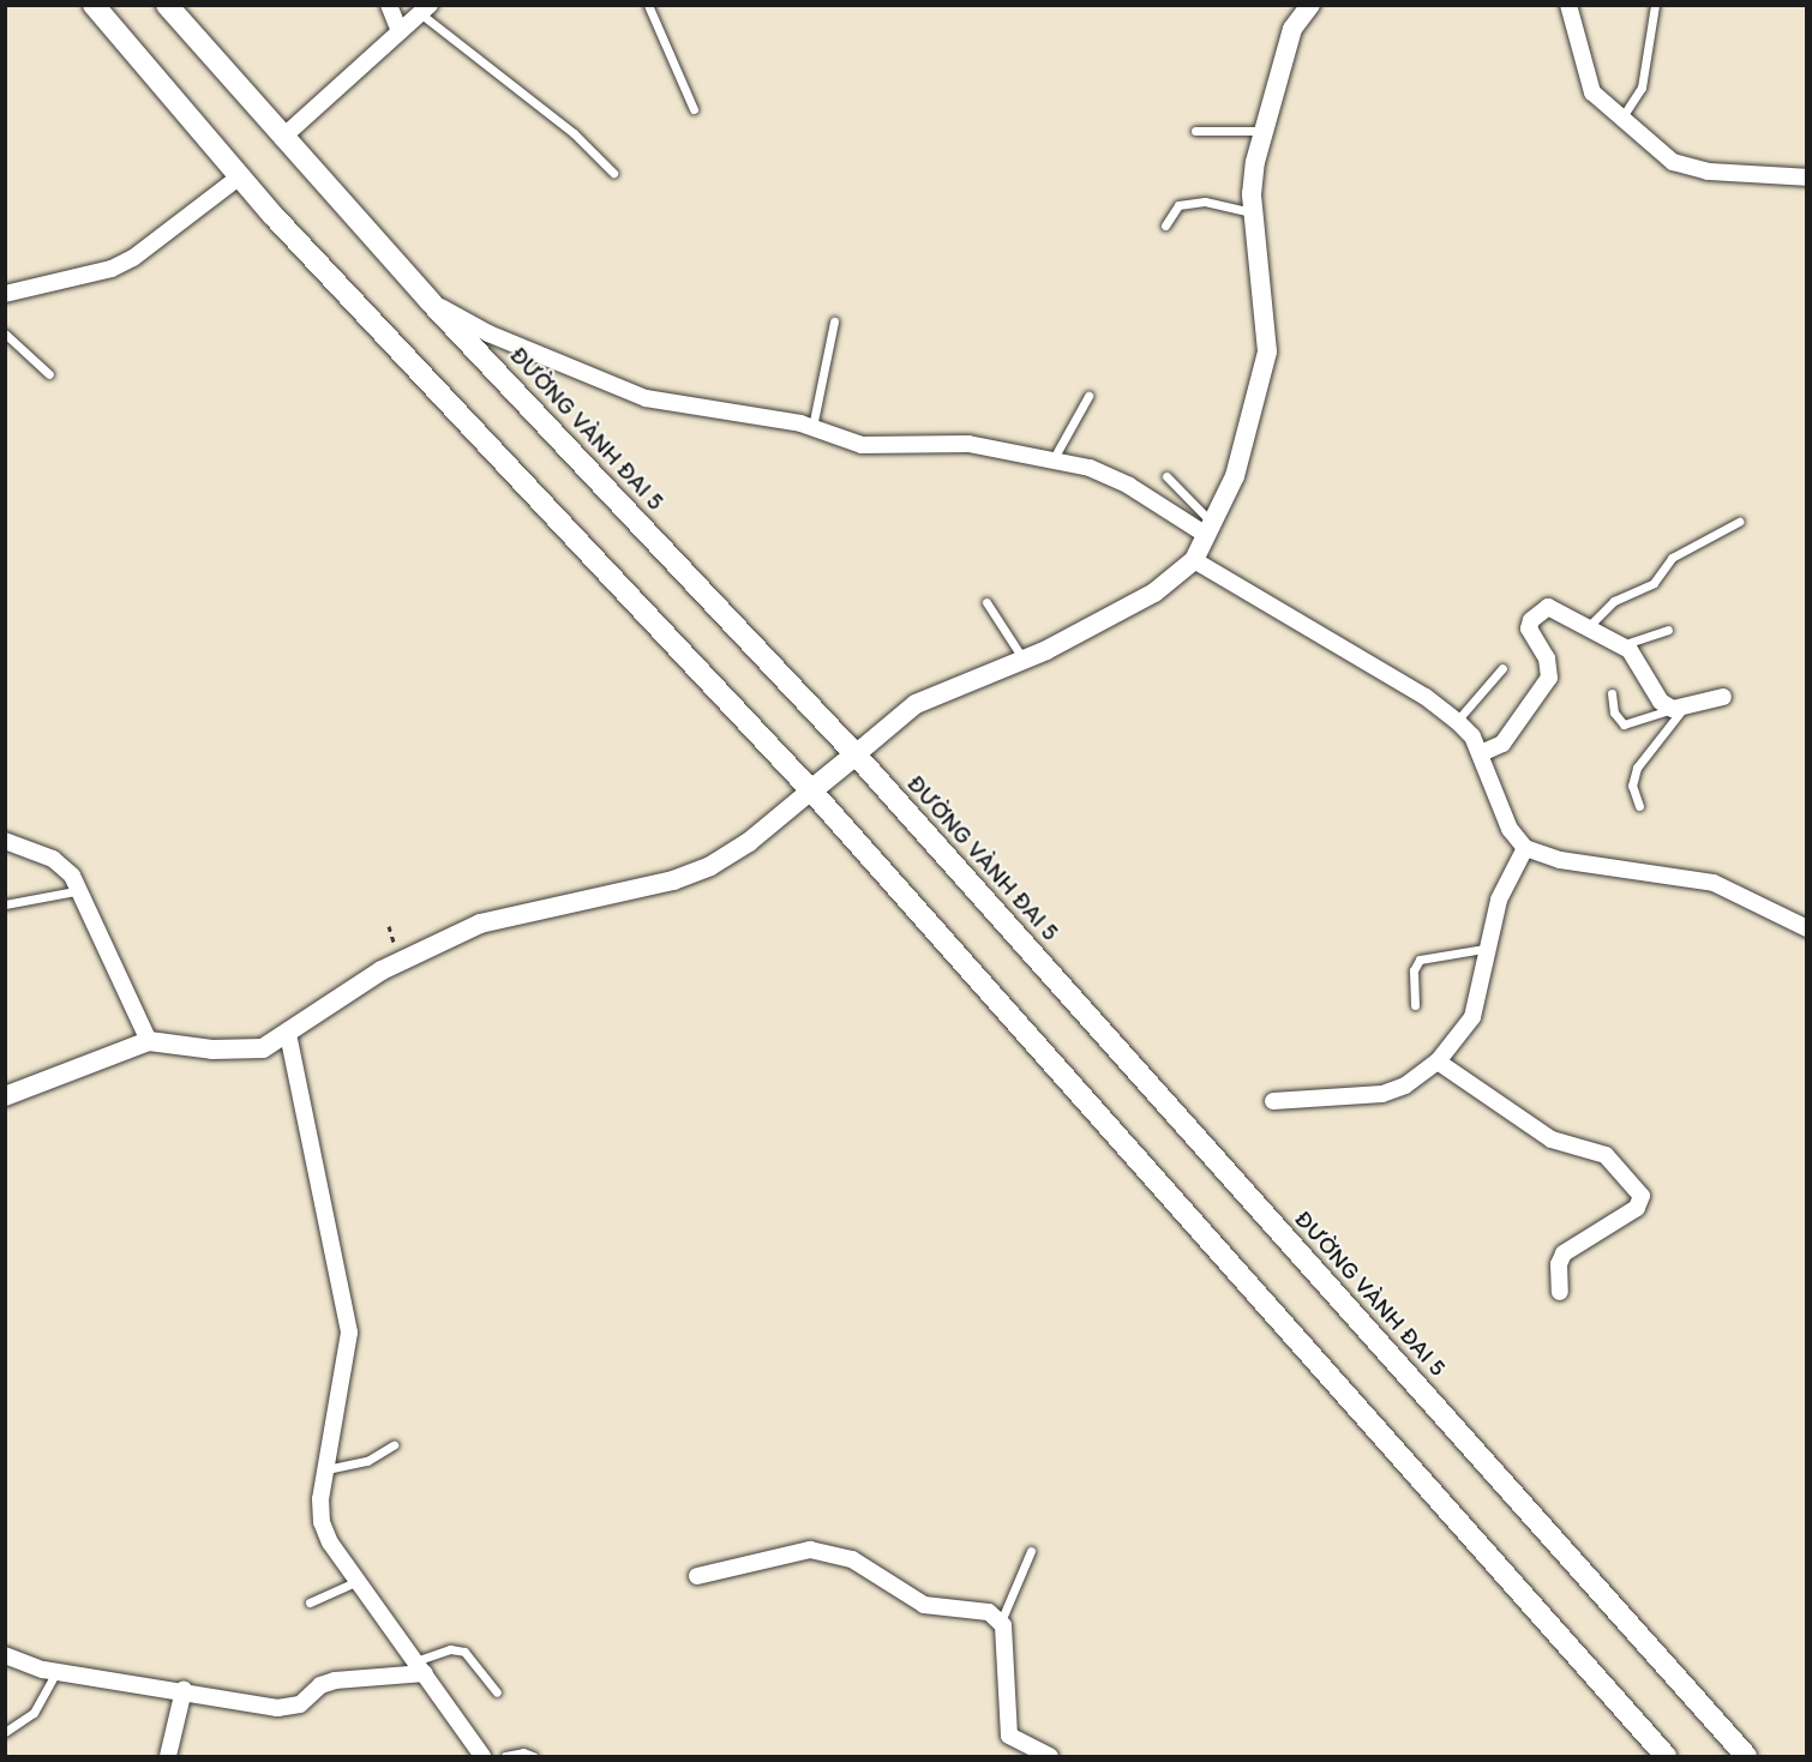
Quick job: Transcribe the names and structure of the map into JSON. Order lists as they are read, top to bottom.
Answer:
{
  "streets": {
    "main road": ["ĐƯỜNG VÀNH ĐAI 5"]
  }
}
